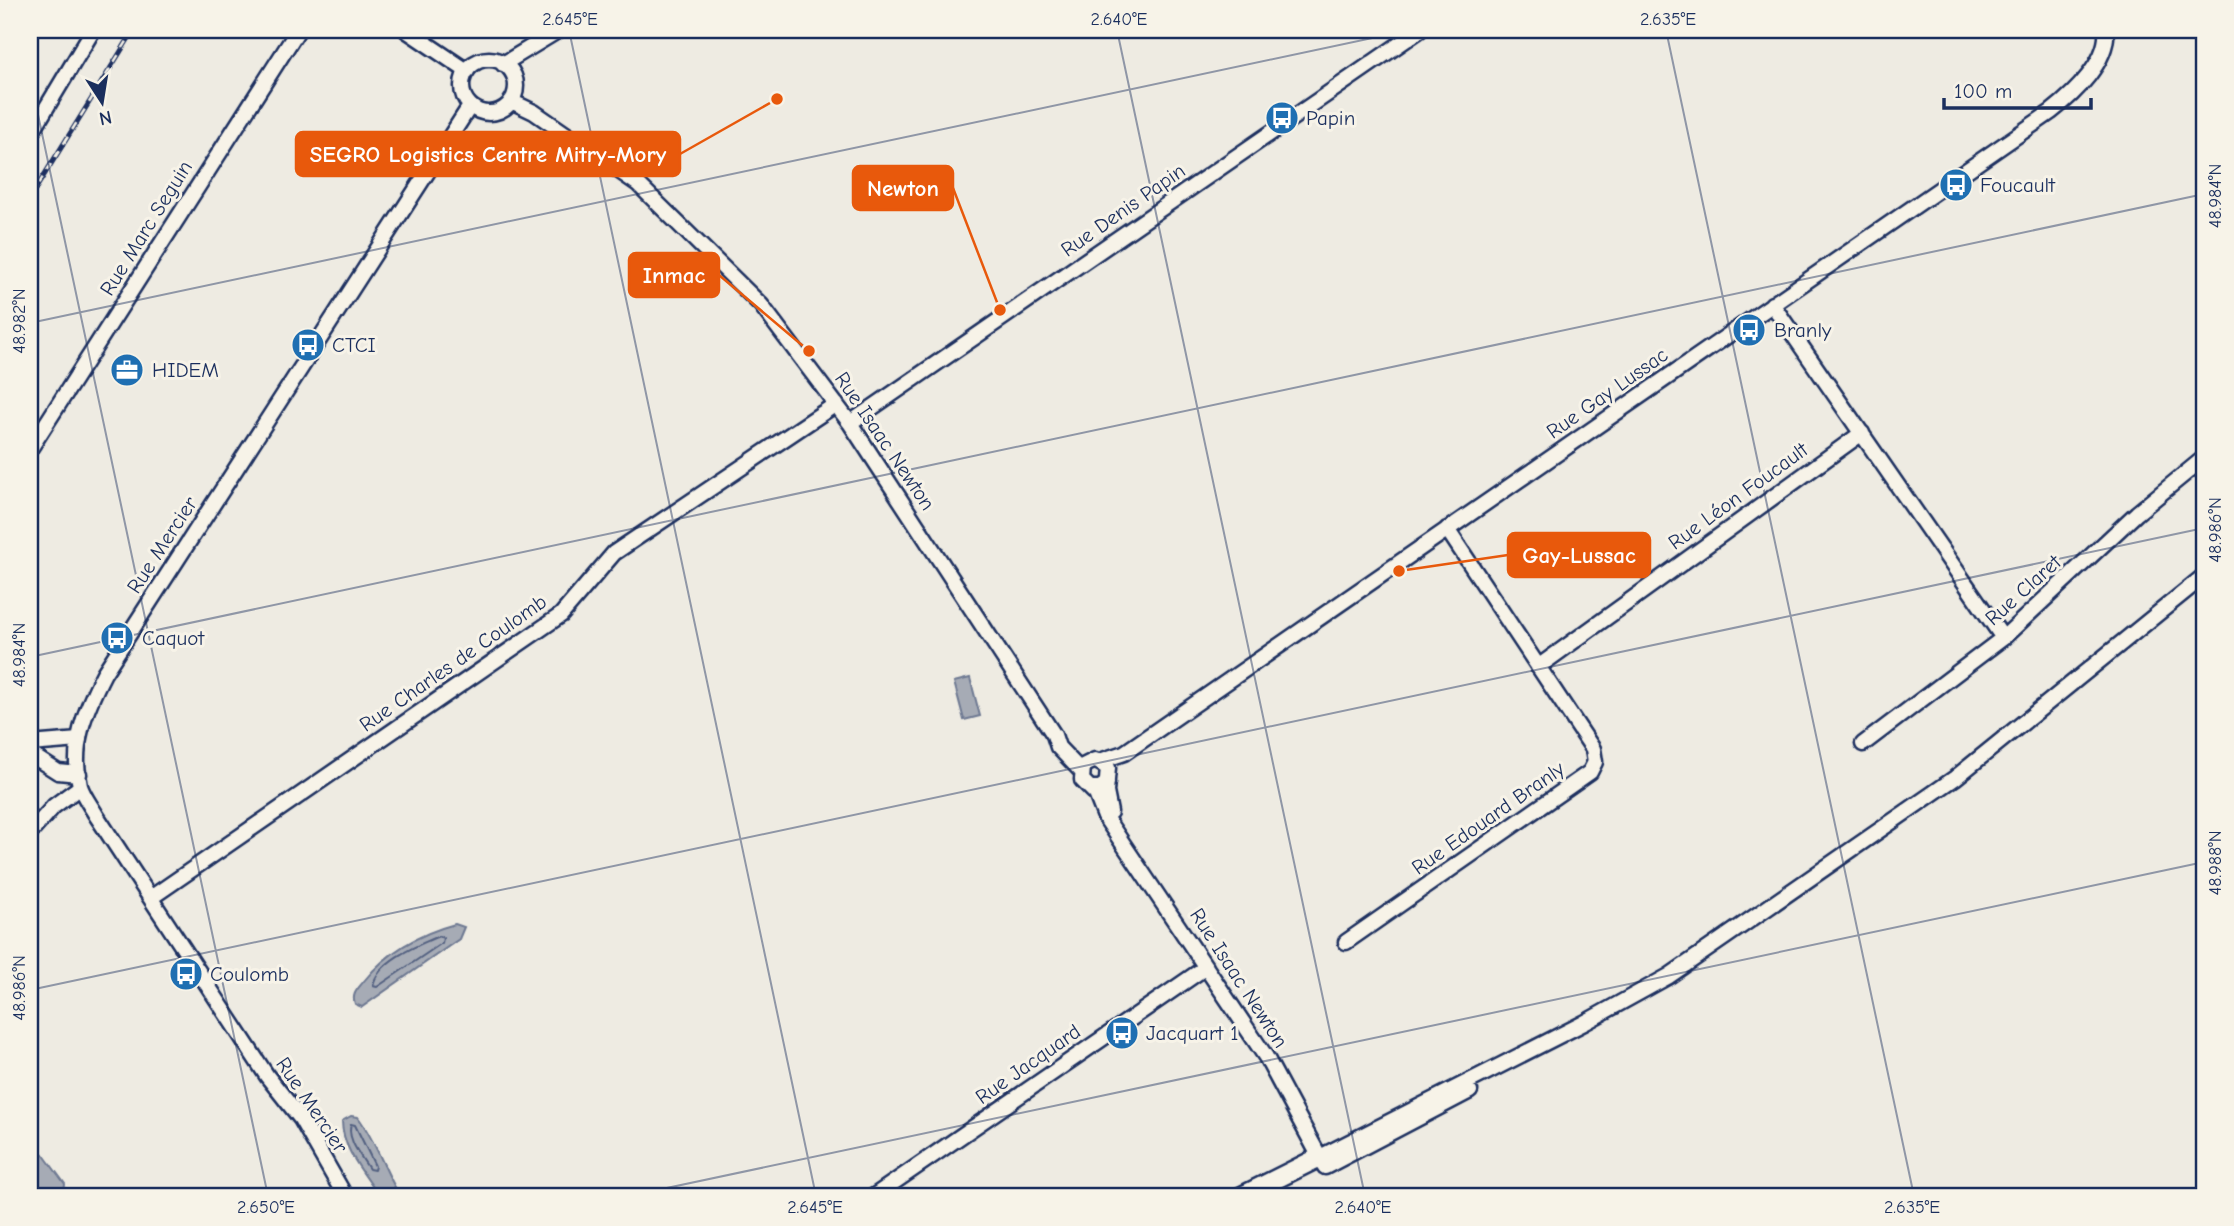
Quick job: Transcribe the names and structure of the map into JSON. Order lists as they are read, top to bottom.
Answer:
{
  "streets": {
    "street": [
      "Rue Denis Papin",
      "Rue Marc Seguin",
      "Rue Gay Lussac",
      "Rue Isaac Newton",
      "Rue Léon Foucault",
      "Rue Mercier",
      "Rue Claret",
      "Rue Charles de Coulomb",
      "Rue Edouard Branly",
      "Rue Jacquard"
    ]
  },
  "crossings": [
    ["Rue Denis Papin", "Rue Isaac Newton"],
    ["Rue Gay Lussac", "Rue Isaac Newton"],
    ["Rue Gay Lussac", "Rue Edouard Branly"],
    ["Rue Isaac Newton", "Rue Mercier"],
    ["Rue Isaac Newton", "Rue Charles de Coulomb"],
    ["Rue Isaac Newton", "Rue Jacquard"],
    ["Rue Léon Foucault", "Rue Edouard Branly"],
    ["Rue Mercier", "Rue Charles de Coulomb"]
  ],
  "places": {
    "other": [
      "SEGRO Logistics Centre Mitry-Mory",
      "Newton",
      "Inmac",
      "Gay-Lussac"
    ],
    "bus stop": [
      "Papin",
      "Foucault",
      "Branly",
      "CTCI",
      "Caquot",
      "Coulomb",
      "Jacquart 1"
    ],
    "office": ["HIDEM"]
  },
  "scale_bar": "100 m",
  "north": "bottom",
  "coordinates": [
    "2.645°E",
    "2.640°E",
    "2.635°E",
    "48.984°N",
    "48.982°N",
    "48.986°N",
    "48.988°N",
    "2.650°E"
  ]
}
